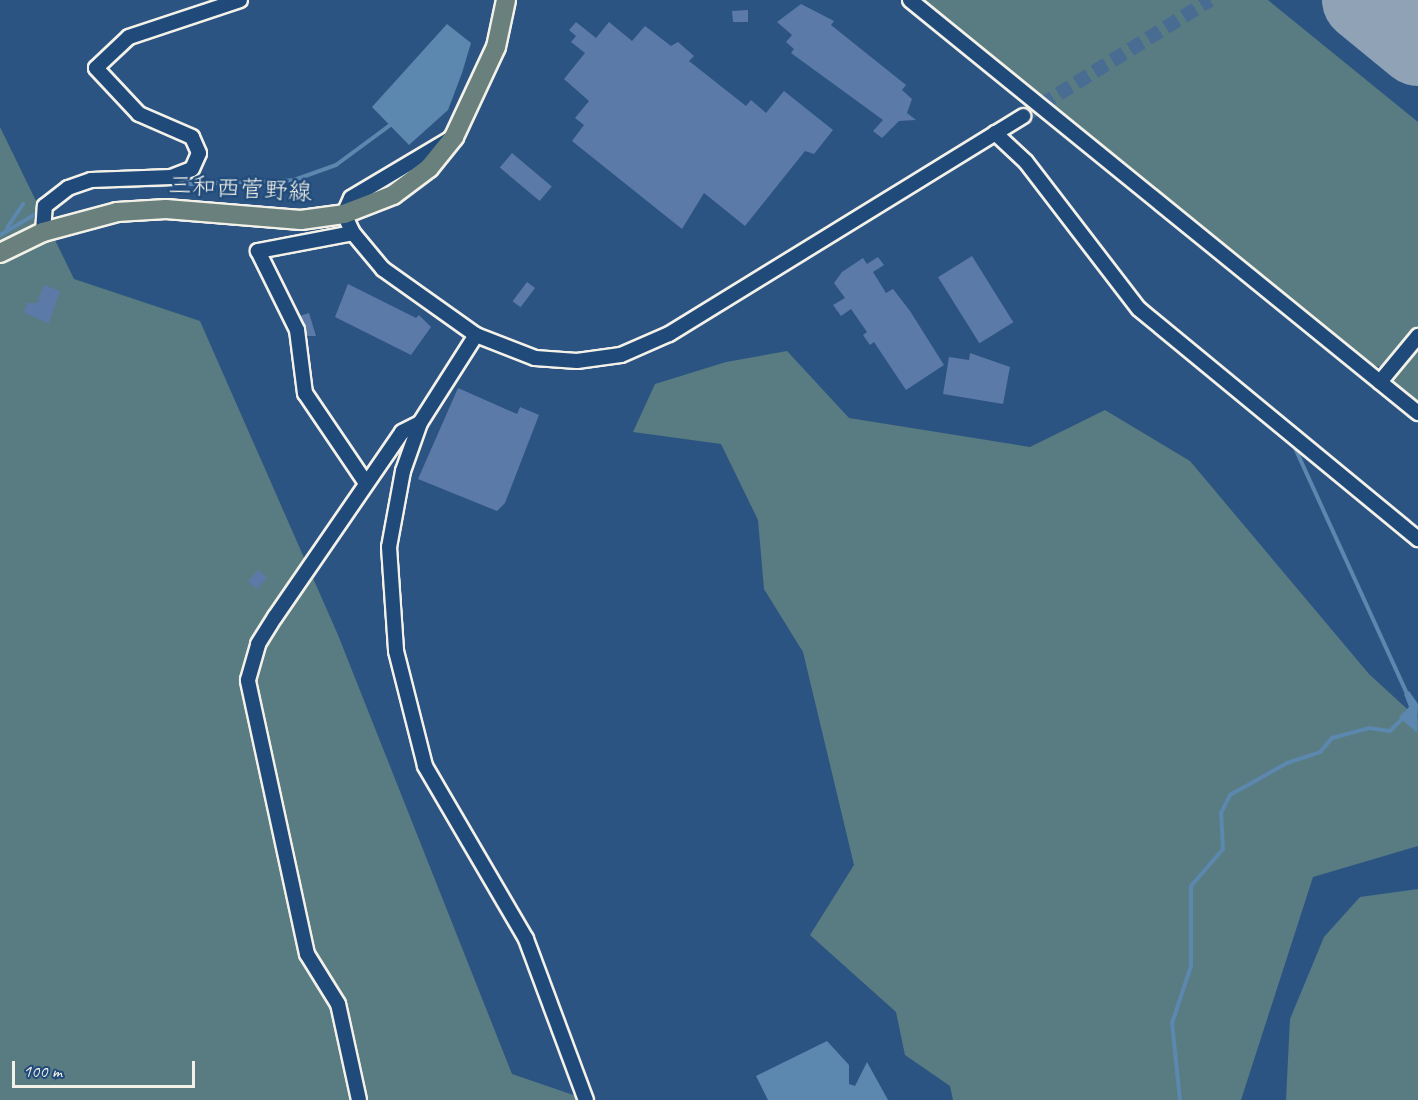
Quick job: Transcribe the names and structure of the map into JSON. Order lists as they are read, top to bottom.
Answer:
{
  "streets": {
    "main road": ["三和西菅野線"]
  },
  "scale_bar": "100 m"
}
